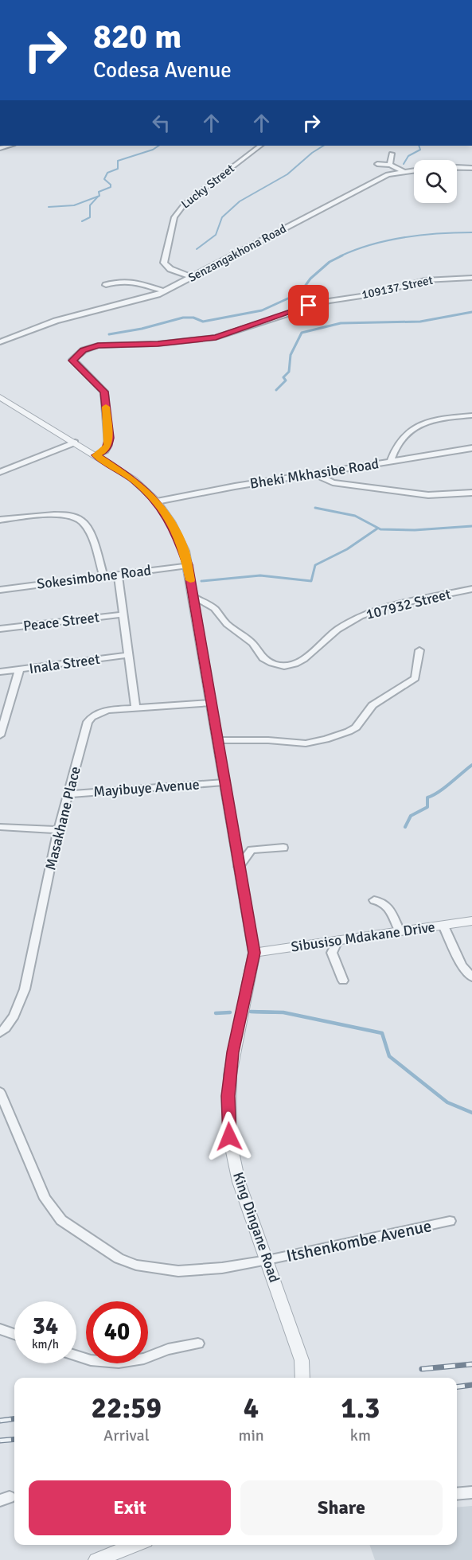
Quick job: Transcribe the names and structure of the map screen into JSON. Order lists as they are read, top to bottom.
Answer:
{
  "streets": {
    "street": [
      "Lucky Street",
      "Senzangakhona Road",
      "109137 Street",
      "Bheki Mkhasibe Road",
      "Sokesimbone Road",
      "107932 Street",
      "Peace Street",
      "Inala Street",
      "Mayibuye Avenue",
      "Masakhane Place",
      "Sibusiso Mdakane Drive",
      "King Dingane Road",
      "Itshenkombe Avenue"
    ]
  },
  "crossings": [
    ["Lucky Street", "Senzangakhona Road"],
    ["109137 Street", "King Dingane Road"],
    ["Bheki Mkhasibe Road", "King Dingane Road"],
    ["Sokesimbone Road", "King Dingane Road"],
    ["107932 Street", "King Dingane Road"],
    ["Mayibuye Avenue", "Masakhane Place"],
    ["Mayibuye Avenue", "King Dingane Road"],
    ["Masakhane Place", "King Dingane Road"],
    ["Sibusiso Mdakane Drive", "King Dingane Road"],
    ["King Dingane Road", "Itshenkombe Avenue"]
  ],
  "page": {
    "turn": ["820 m", "Codesa Avenue"],
    "speed": "34 km/h",
    "limit": "40",
    "eta": [
      "22:59",
      "Arrival",
      "4",
      "min",
      "1.3",
      "km"
    ],
    "buttons": ["Exit", "Share"]
  }
}
